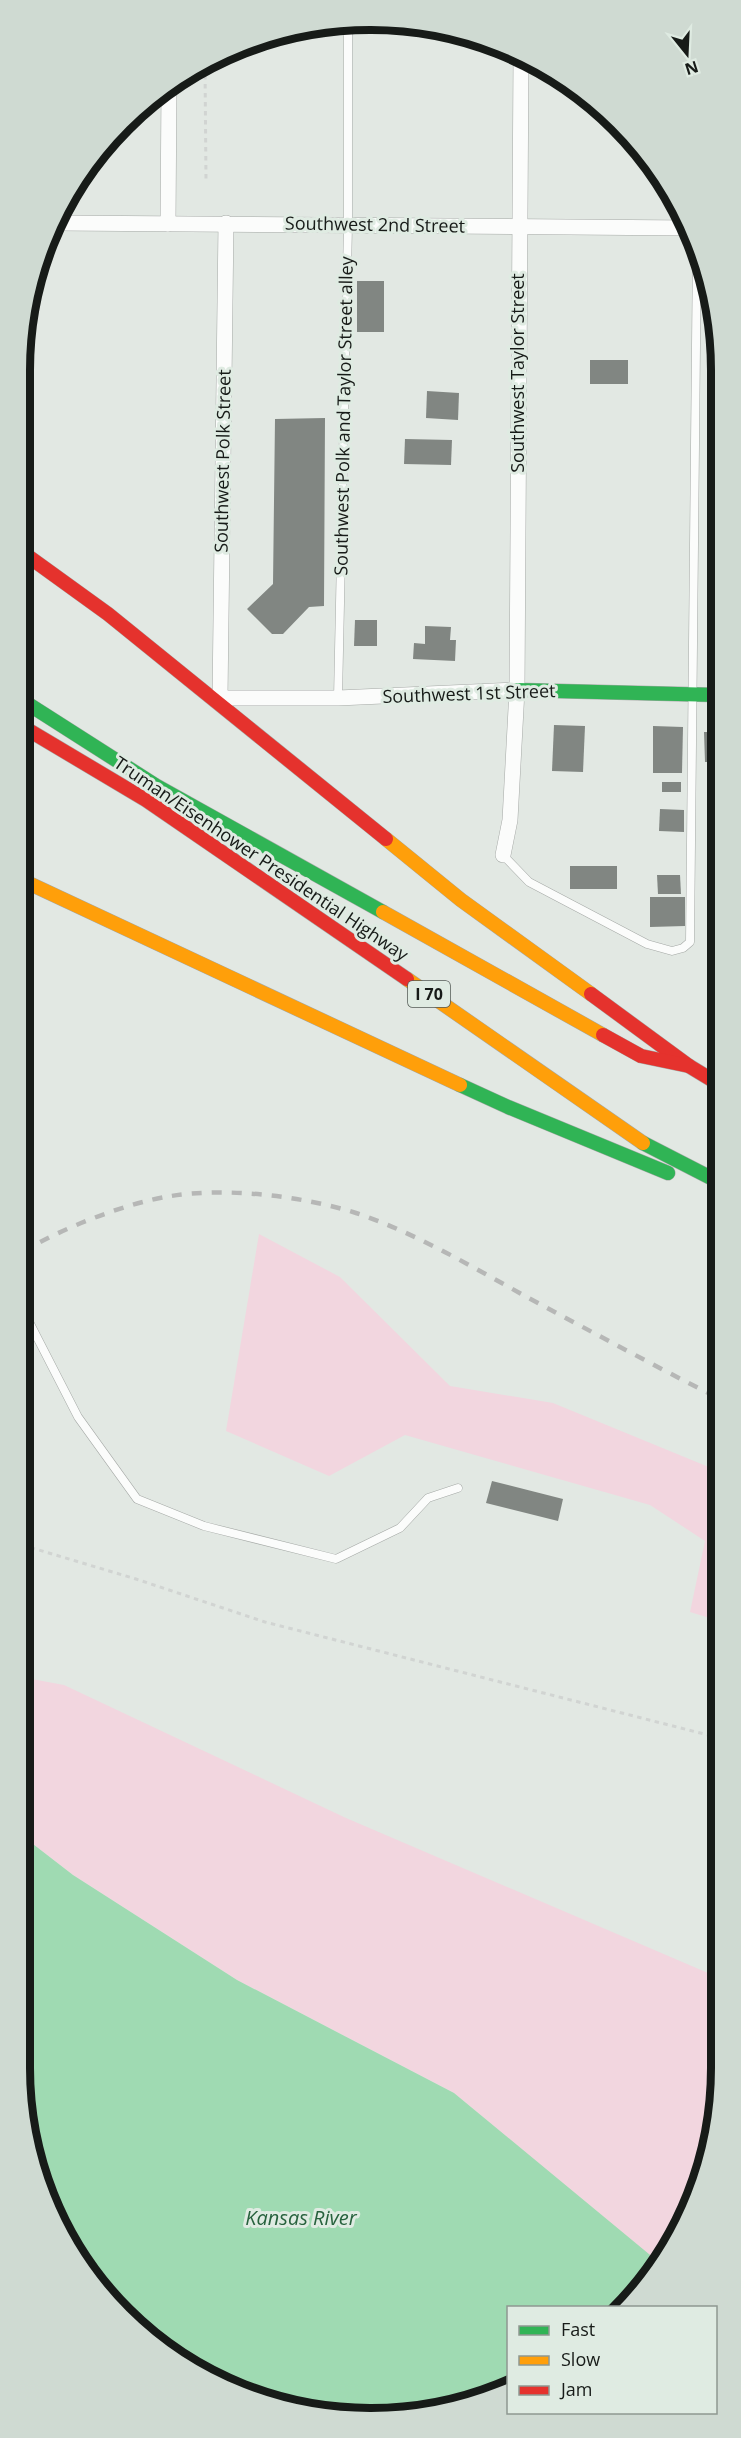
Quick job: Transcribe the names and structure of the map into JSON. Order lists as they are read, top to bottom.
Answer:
{
  "streets": {
    "main road": ["Southwest 1st Street", "Truman/Eisenhower Presidential Highway", "I 70"],
    "street": ["Southwest 2nd Street", "Southwest Taylor Street", "Southwest Polk Street"],
    "lane": ["Southwest Polk and Taylor Street alley"]
  },
  "crossings": [
    ["Southwest 2nd Street", "Southwest Taylor Street"],
    ["Southwest 2nd Street", "Southwest Polk and Taylor Street alley"],
    ["Southwest 2nd Street", "Southwest Polk Street"],
    ["Southwest Taylor Street", "Southwest 1st Street"],
    ["Southwest Polk and Taylor Street alley", "Southwest 1st Street"],
    ["Southwest Polk Street", "Southwest 1st Street"]
  ],
  "water": ["Kansas River"],
  "legend": ["Fast", "Slow", "Jam"],
  "north": "bottom"
}
